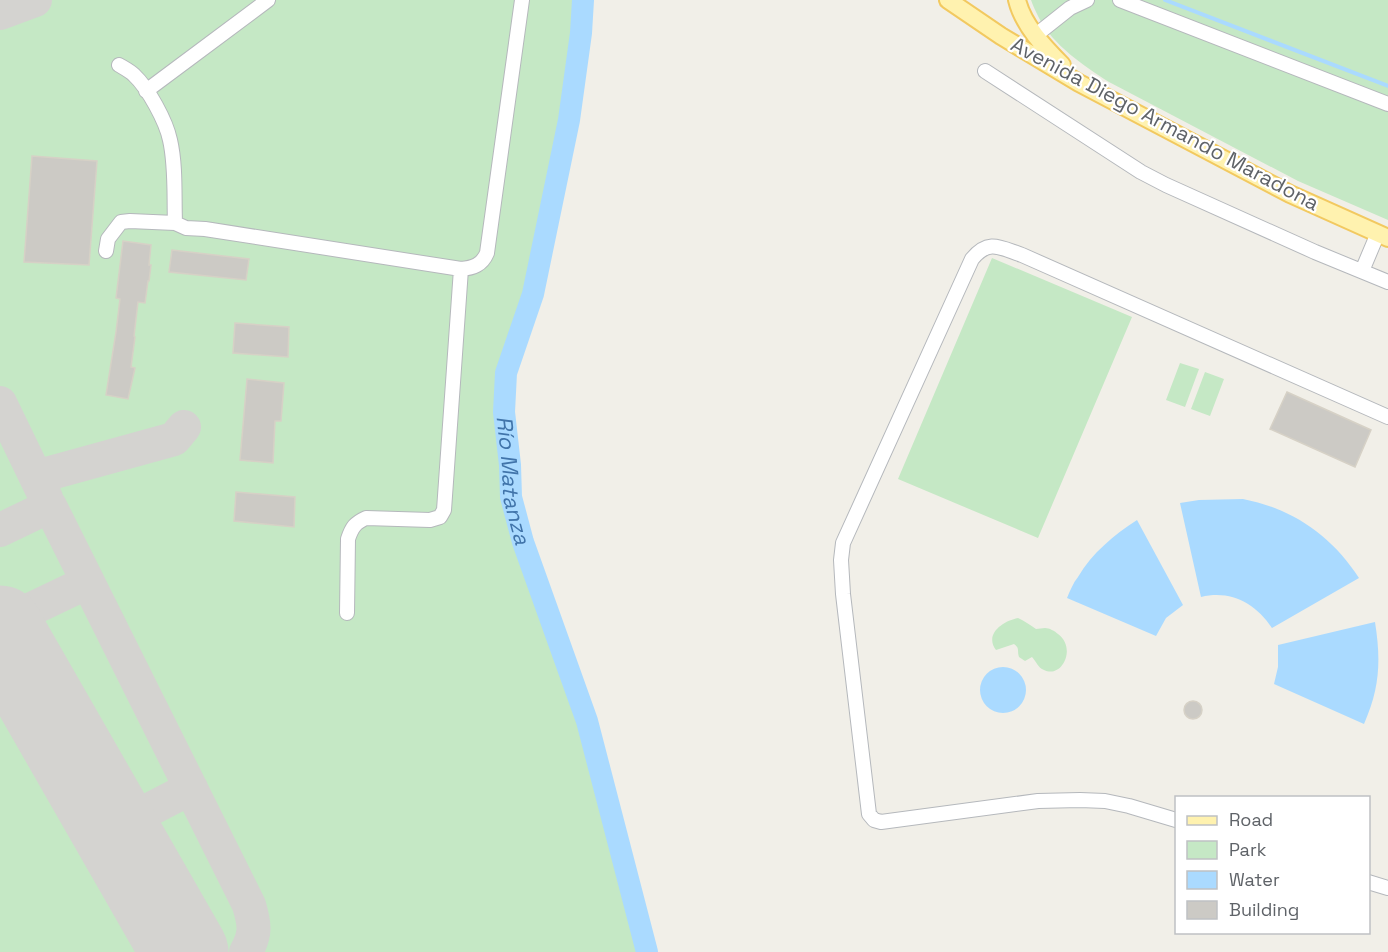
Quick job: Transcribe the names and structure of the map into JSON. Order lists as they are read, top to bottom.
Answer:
{
  "streets": {
    "main road": ["Avenida Diego Armando Maradona"]
  },
  "water": ["Río Matanza"],
  "legend": [
    "Road",
    "Park",
    "Water",
    "Building"
  ]
}
